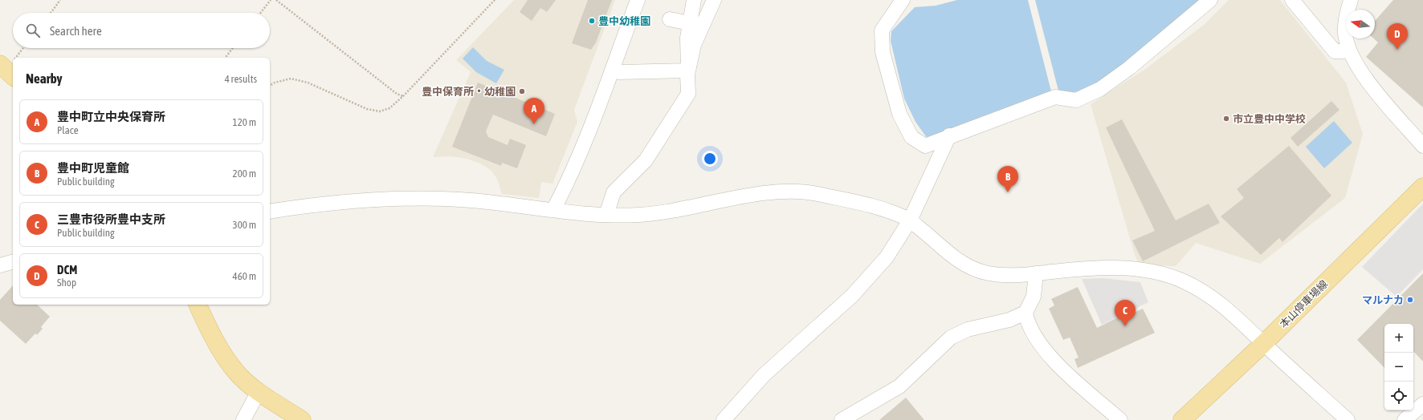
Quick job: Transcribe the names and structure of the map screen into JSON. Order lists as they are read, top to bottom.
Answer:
{
  "streets": {
    "main road": ["本山停車場線"]
  },
  "places": [
    "豊中幼稚園",
    "豊中保育所・幼稚園",
    "市立豊中中学校",
    "マルナカ"
  ],
  "north": "left",
  "page": {
    "search": "Search here",
    "pins": [
      "D",
      "A",
      "B",
      "C"
    ],
    "heading": ["Nearby", "4 results"],
    "list": [
      {
        "mark": "A",
        "name": "豊中町立中央保育所",
        "note": "Place",
        "value": "120 m"
      },
      {
        "mark": "B",
        "name": "豊中町児童館",
        "note": "Public building",
        "value": "200 m"
      },
      {
        "mark": "C",
        "name": "三豊市役所豊中支所",
        "note": "Public building",
        "value": "300 m"
      },
      {
        "mark": "D",
        "name": "DCM",
        "note": "Shop",
        "value": "460 m"
      }
    ],
    "map_buttons": ["+", "−"]
  }
}
